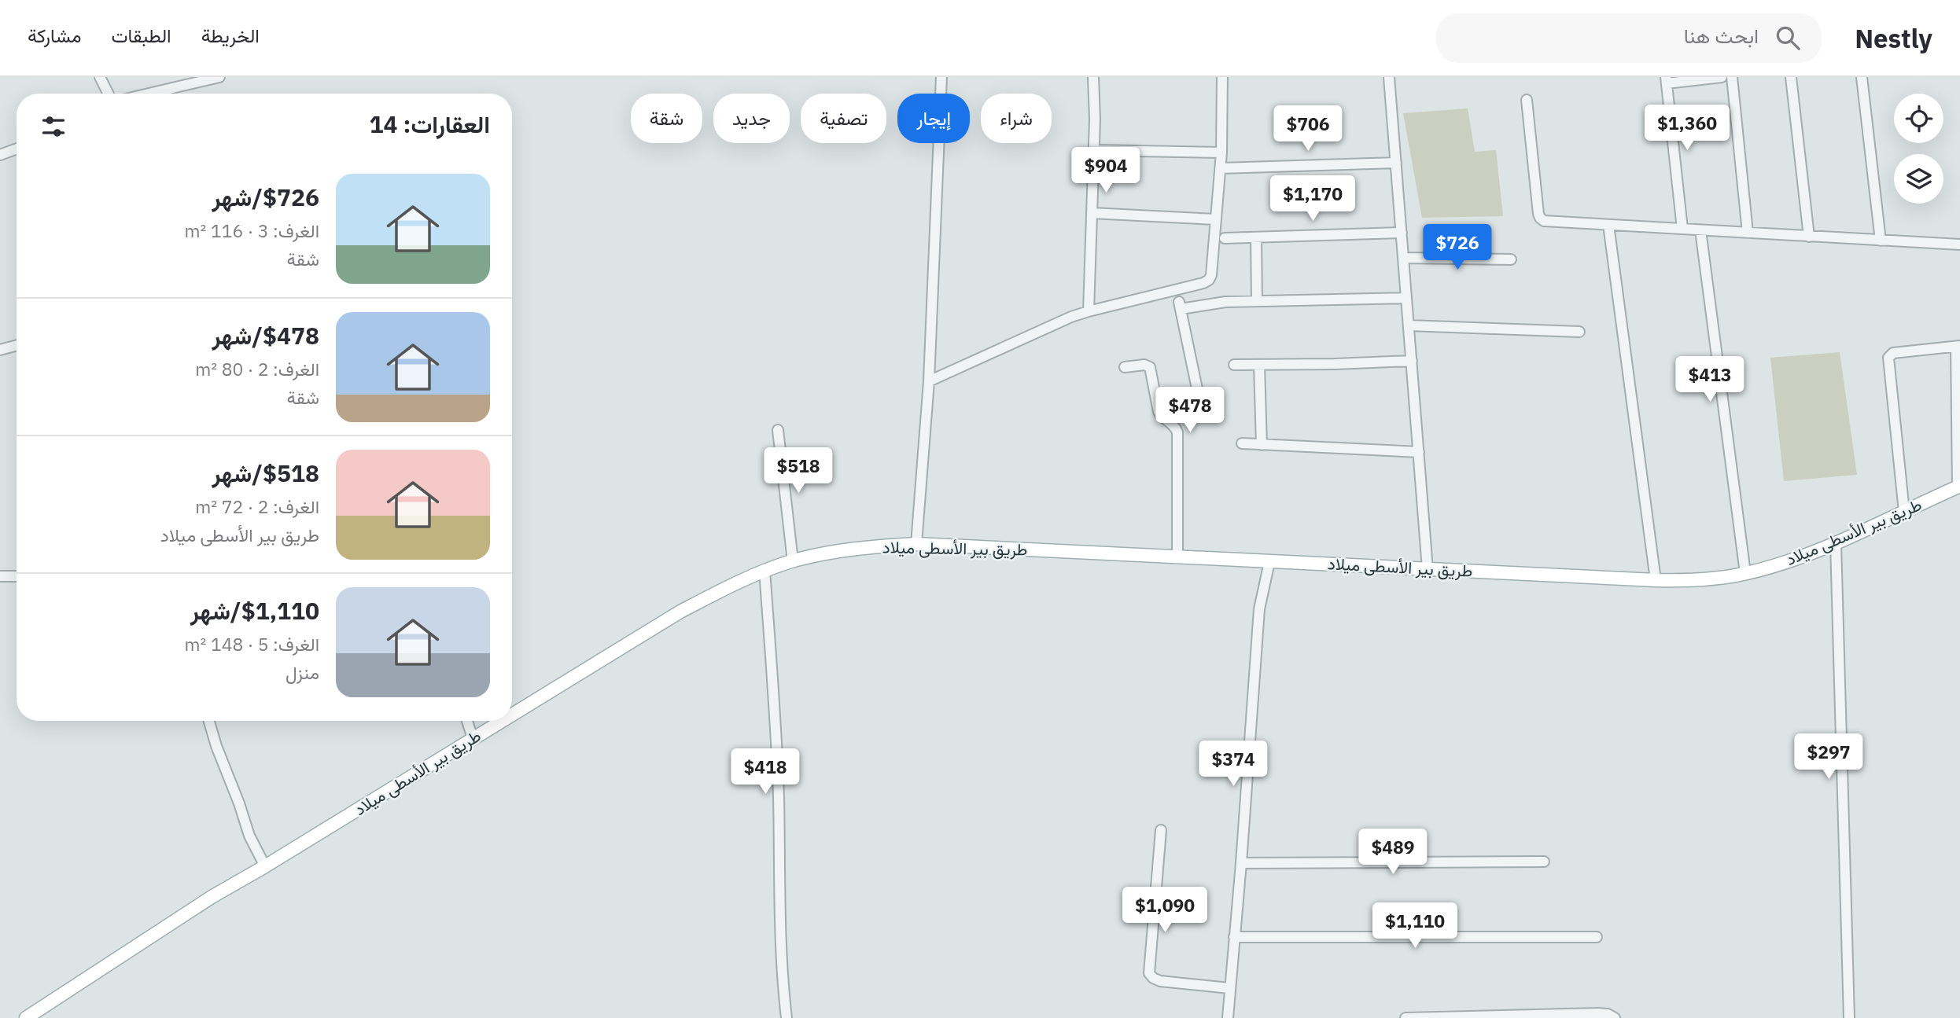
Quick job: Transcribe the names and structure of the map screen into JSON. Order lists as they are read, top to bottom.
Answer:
{
  "streets": {
    "main road": ["طريق بير الأسطى ميلاد"]
  },
  "page": {
    "header": "Nestly",
    "search": "ابحث هنا",
    "nav": ["الخريطة", "الطبقات", "مشاركة"],
    "chip": [
      "شراء",
      "إيجار",
      "تصفية",
      "جديد",
      "شقة"
    ],
    "heading": "العقارات: 14",
    "price": [
      "$1,360",
      "$706",
      "$904",
      "$1,170",
      "$726",
      "$413",
      "$478",
      "$518",
      "$297",
      "$374",
      "$418",
      "$489",
      "$1,090",
      "$1,110"
    ],
    "list": [
      {
        "name": "$726/شهر",
        "note": "الغرف: 3 · 116 m² · شقة"
      },
      {
        "name": "$478/شهر",
        "note": "الغرف: 2 · 80 m² · شقة"
      },
      {
        "name": "$518/شهر",
        "note": "الغرف: 2 · 72 m² · طريق بير الأسطى ميلاد"
      },
      {
        "name": "$1,110/شهر",
        "note": "الغرف: 5 · 148 m² · منزل"
      }
    ]
  }
}
